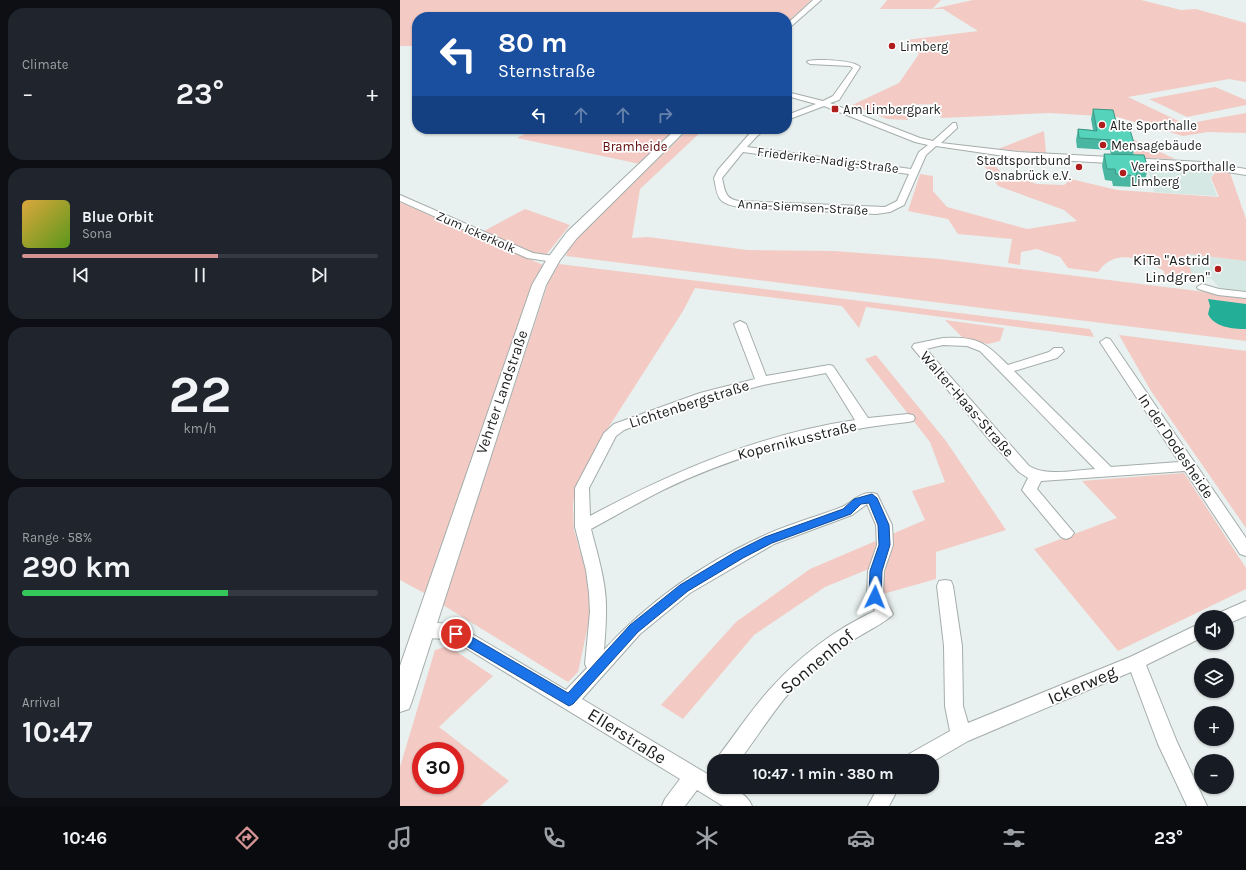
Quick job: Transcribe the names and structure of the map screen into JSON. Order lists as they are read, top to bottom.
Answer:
{
  "streets": {
    "main road": ["Vehrter Landstraße"],
    "street": [
      "Friederike-Nadig-Straße",
      "Anna-Siemsen-Straße",
      "Zum Ickerkolk",
      "Lichtenbergstraße",
      "Walter-Haas-Straße",
      "Kopernikusstraße",
      "In der Dodesheide",
      "Sonnenhof",
      "Ickerweg",
      "Ellerstraße"
    ]
  },
  "crossings": [
    ["Friederike-Nadig-Straße", "Anna-Siemsen-Straße"],
    ["Zum Ickerkolk", "Vehrter Landstraße"],
    ["Vehrter Landstraße", "Ellerstraße"],
    ["Lichtenbergstraße", "Kopernikusstraße"],
    ["Lichtenbergstraße", "Sonnenhof"]
  ],
  "parks": ["Bramheide"],
  "places": {
    "other": [
      "Limberg",
      "Alte Sporthalle",
      "Mensagebäude",
      "Stadtsportbund Osnabrück e.V.",
      "VereinsSporthalle Limberg",
      "KiTa \"Astrid Lindgren\""
    ],
    "transit": ["Am Limbergpark"]
  },
  "page": {
    "tile": [
      "Climate",
      ["22", "km/h"],
      ["Range · 58%", "290 km"],
      ["Arrival", "10:47"]
    ],
    "turn": ["80 m", "Sternstraße"],
    "heat": ["−", "23°", "+"],
    "song": ["Blue Orbit", "Sona"],
    "map_buttons": ["+", "−"],
    "limit": "30",
    "trip": "10:47 · 1 min · 380 m",
    "tabs": ["10:46", "23°"]
  }
}
